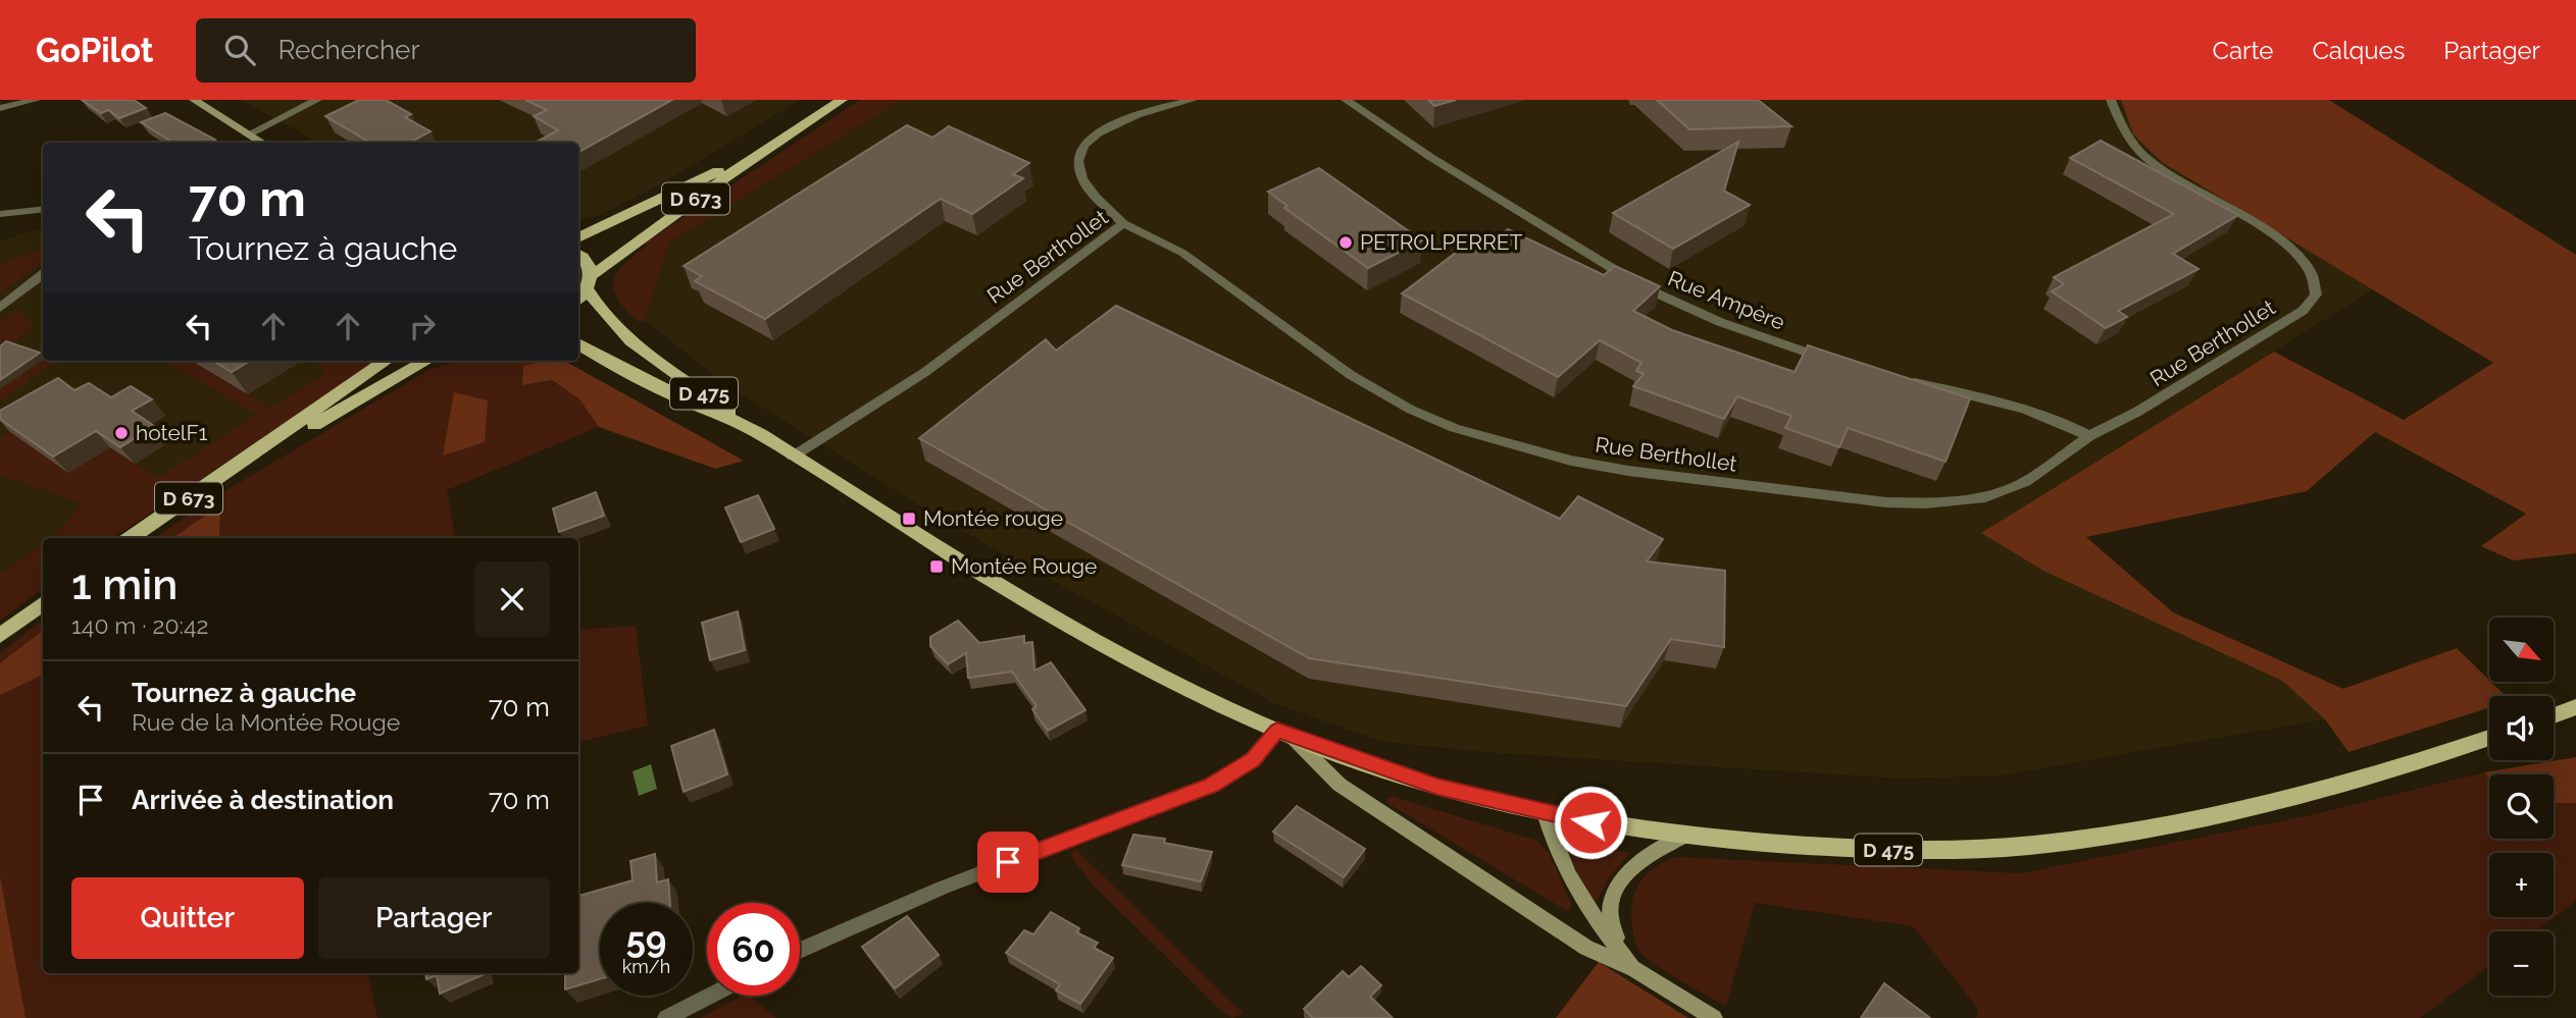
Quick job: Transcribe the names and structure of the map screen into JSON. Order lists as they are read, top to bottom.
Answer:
{
  "streets": {
    "main road": ["D 673", "D 475"],
    "street": ["Rue Berthollet", "Rue Ampère"]
  },
  "crossings": [
    ["D 673", "D 475"],
    ["Rue Berthollet", "D 475"]
  ],
  "places": {
    "other": ["PETROLPERRET", "hotelF1"],
    "transit": ["Montée rouge", "Montée Rouge"]
  },
  "north": "bottom right",
  "page": {
    "header": "GoPilot",
    "search": "Rechercher",
    "nav": ["Carte", "Calques", "Partager"],
    "turn": ["70 m", "Tournez à gauche"],
    "heading": ["1 min", "140 m · 20:42"],
    "map_buttons": ["+", "−"],
    "list": [
      {
        "name": "Tournez à gauche",
        "note": "Rue de la Montée Rouge",
        "value": "70 m"
      },
      {
        "name": "Arrivée à destination",
        "value": "70 m"
      }
    ],
    "buttons": ["Quitter", "Partager"],
    "speed": "59 km/h",
    "limit": "60"
  }
}
